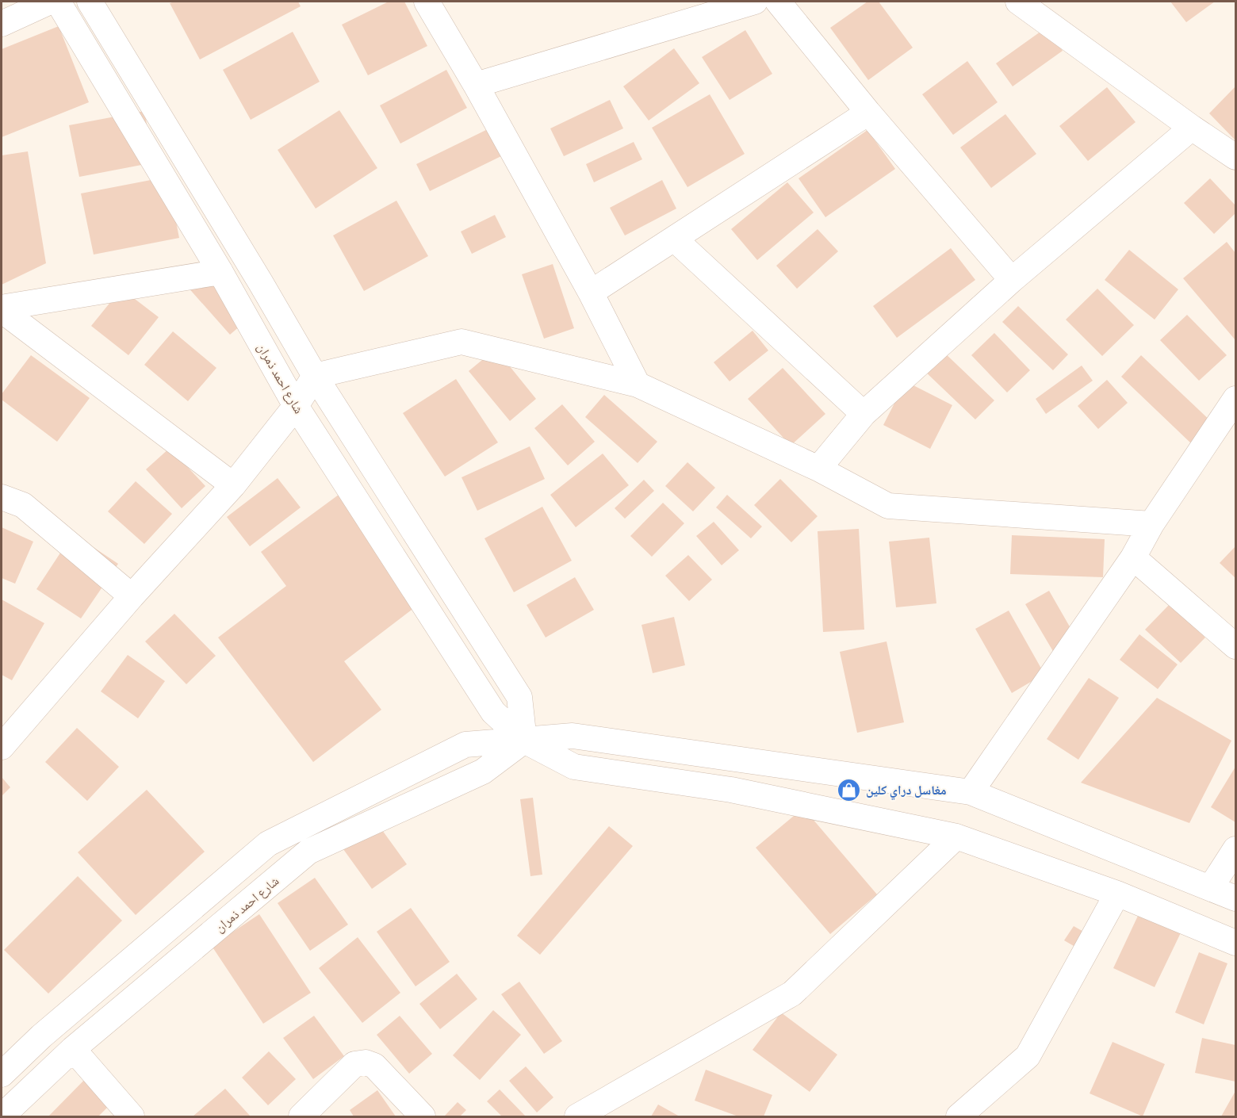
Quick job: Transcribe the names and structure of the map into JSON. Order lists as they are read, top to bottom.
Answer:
{
  "streets": {
    "street": ["شارع احمد ذمران"]
  },
  "places": {
    "shop": ["مغاسل دراي كلين"]
  }
}
